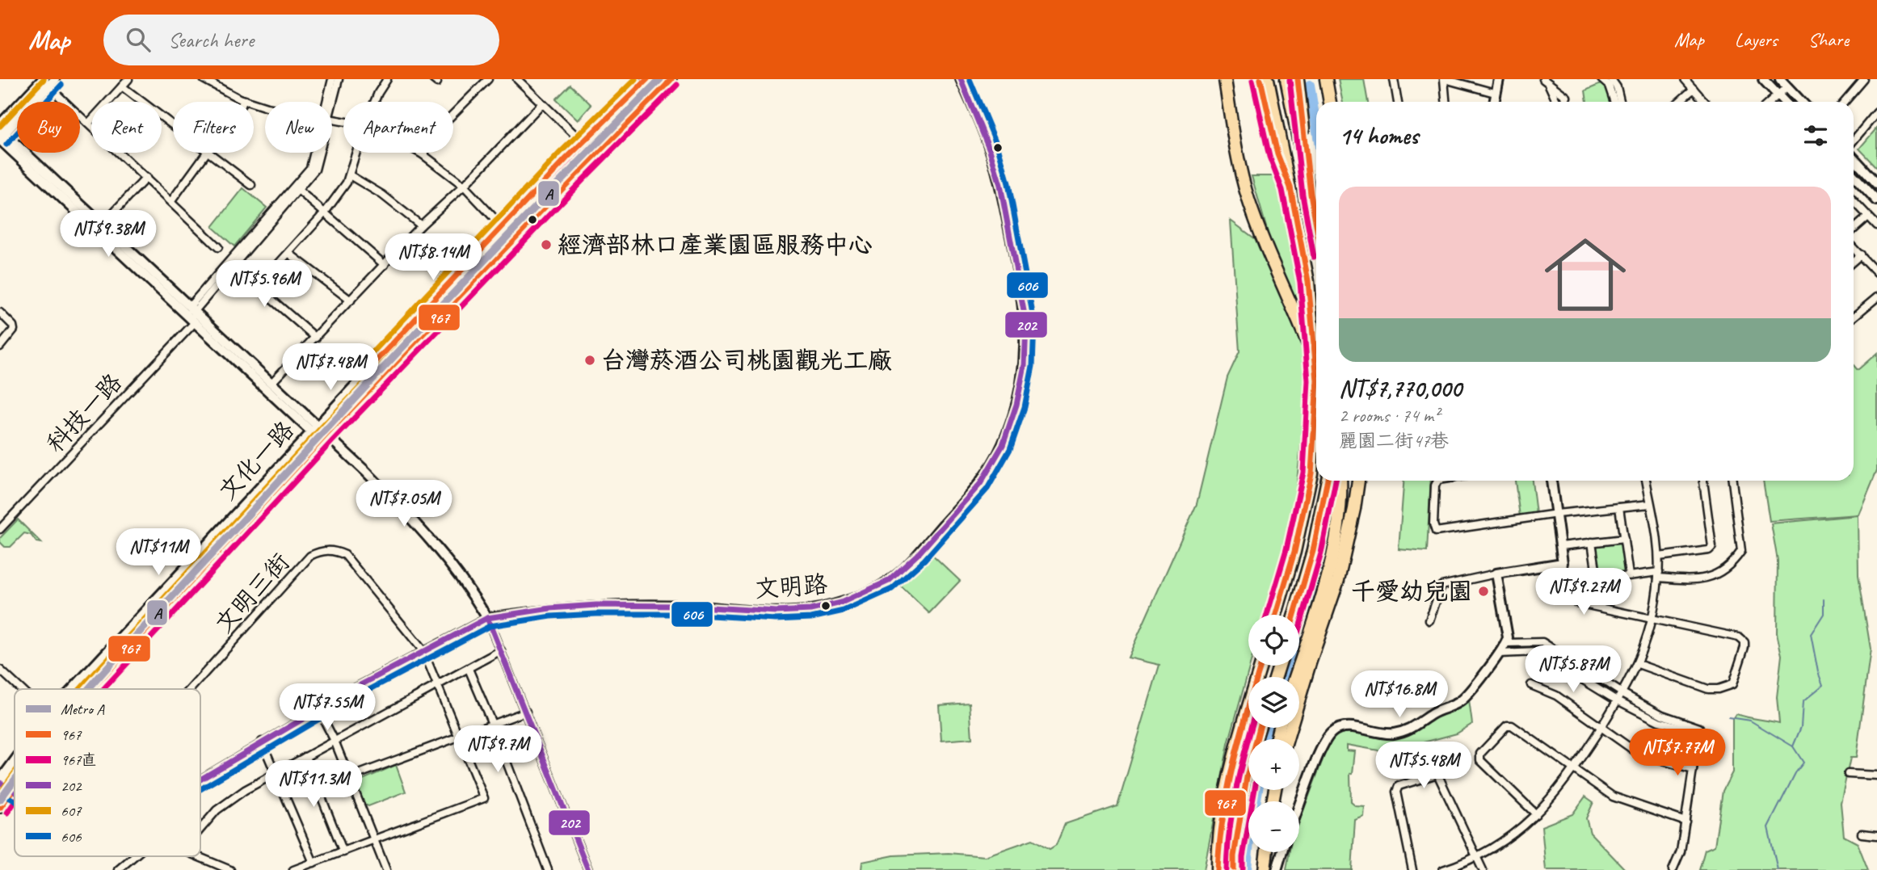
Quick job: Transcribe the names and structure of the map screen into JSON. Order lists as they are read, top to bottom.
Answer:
{
  "streets": {
    "street": [
      "科技一路",
      "文化一路",
      "文明路",
      "文明三街"
    ]
  },
  "crossings": [
    ["文明路", "文明三街"]
  ],
  "places": ["經濟部林口產業園區服務中心", "台灣菸酒公司桃園觀光工廠", "千愛幼兒園"],
  "lines": [
    "metro line A",
    "transit line 967",
    "transit line 202",
    "transit line 607",
    "transit line 606",
    "transit line 967直"
  ],
  "legend": [
    "Metro A",
    "967",
    "967直",
    "202",
    "607",
    "606"
  ],
  "page": {
    "header": "Map",
    "search": "Search here",
    "nav": ["Map", "Layers", "Share"],
    "chip": [
      "Buy",
      "Rent",
      "Filters",
      "New",
      "Apartment"
    ],
    "heading": "14 homes",
    "list": [
      {
        "name": "NT$7,770,000",
        "note": "2 rooms · 74 m² · 麗園二街47巷"
      }
    ],
    "price": [
      "NT$9.38M",
      "NT$8.14M",
      "NT$5.96M",
      "NT$7.48M",
      "NT$7.05M",
      "NT$11M",
      "NT$9.27M",
      "NT$5.87M",
      "NT$16.8M",
      "NT$7.55M",
      "NT$9.7M",
      "NT$7.77M",
      "NT$5.48M",
      "NT$11.3M"
    ],
    "map_buttons": ["+", "−"]
  }
}
